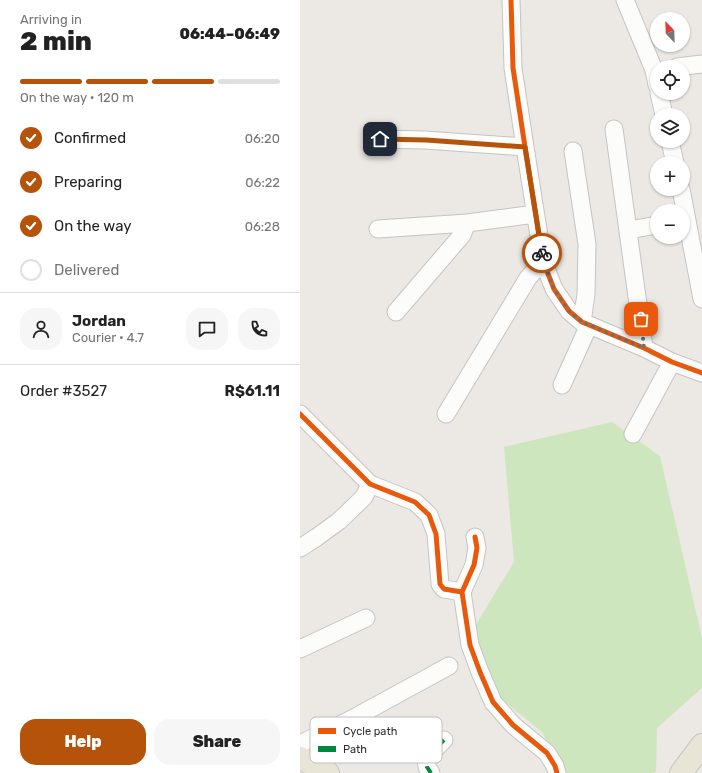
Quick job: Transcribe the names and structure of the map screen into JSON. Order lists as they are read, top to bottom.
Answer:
{
  "legend": ["Cycle path", "Path"],
  "north": "top left",
  "page": {
    "heading": ["2 min", "Arriving in", "06:44–06:49"],
    "panel": [
      "Jordan",
      "Courier · 4.7",
      "Order #3527",
      "R$61.11"
    ],
    "map_buttons": ["+", "−"],
    "bar": "On the way · 120 m",
    "list": [
      ["Confirmed", "06:20"],
      ["Preparing", "06:22"],
      ["On the way", "06:28"],
      "Delivered"
    ],
    "buttons": ["Help", "Share"]
  }
}
